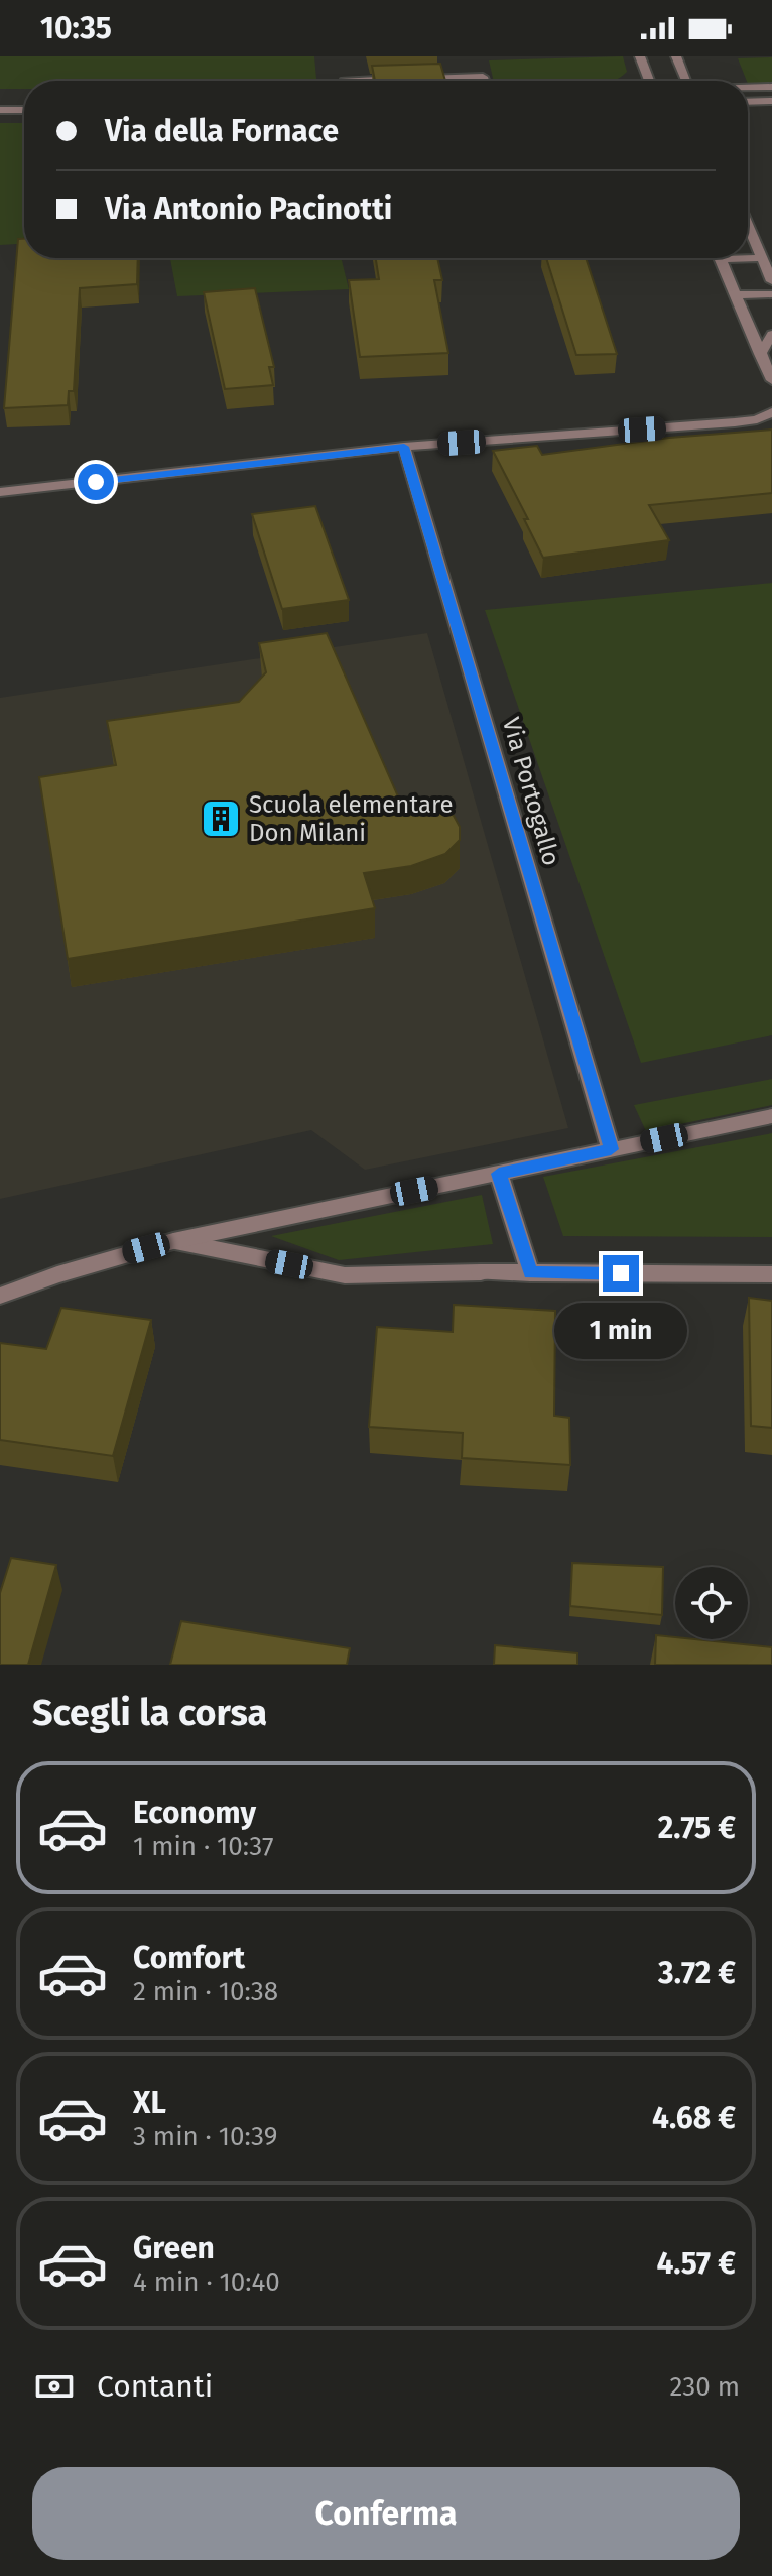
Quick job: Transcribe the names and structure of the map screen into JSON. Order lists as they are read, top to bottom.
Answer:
{
  "streets": {
    "street": ["Via Portogallo"]
  },
  "places": {
    "building": ["Scuola elementare Don Milani"]
  },
  "page": {
    "status": "10:35",
    "banner": ["Via della Fornace", "Via Antonio Pacinotti"],
    "bubble": "1 min",
    "heading": "Scegli la corsa",
    "list": [
      {
        "name": "Economy",
        "note": "1 min · 10:37",
        "value": "2.75 €"
      },
      {
        "name": "Comfort",
        "note": "2 min · 10:38",
        "value": "3.72 €"
      },
      {
        "name": "XL",
        "note": "3 min · 10:39",
        "value": "4.68 €"
      },
      {
        "name": "Green",
        "note": "4 min · 10:40",
        "value": "4.57 €"
      }
    ],
    "pay": ["Contanti", "230 m"],
    "buttons": "Conferma"
  }
}
